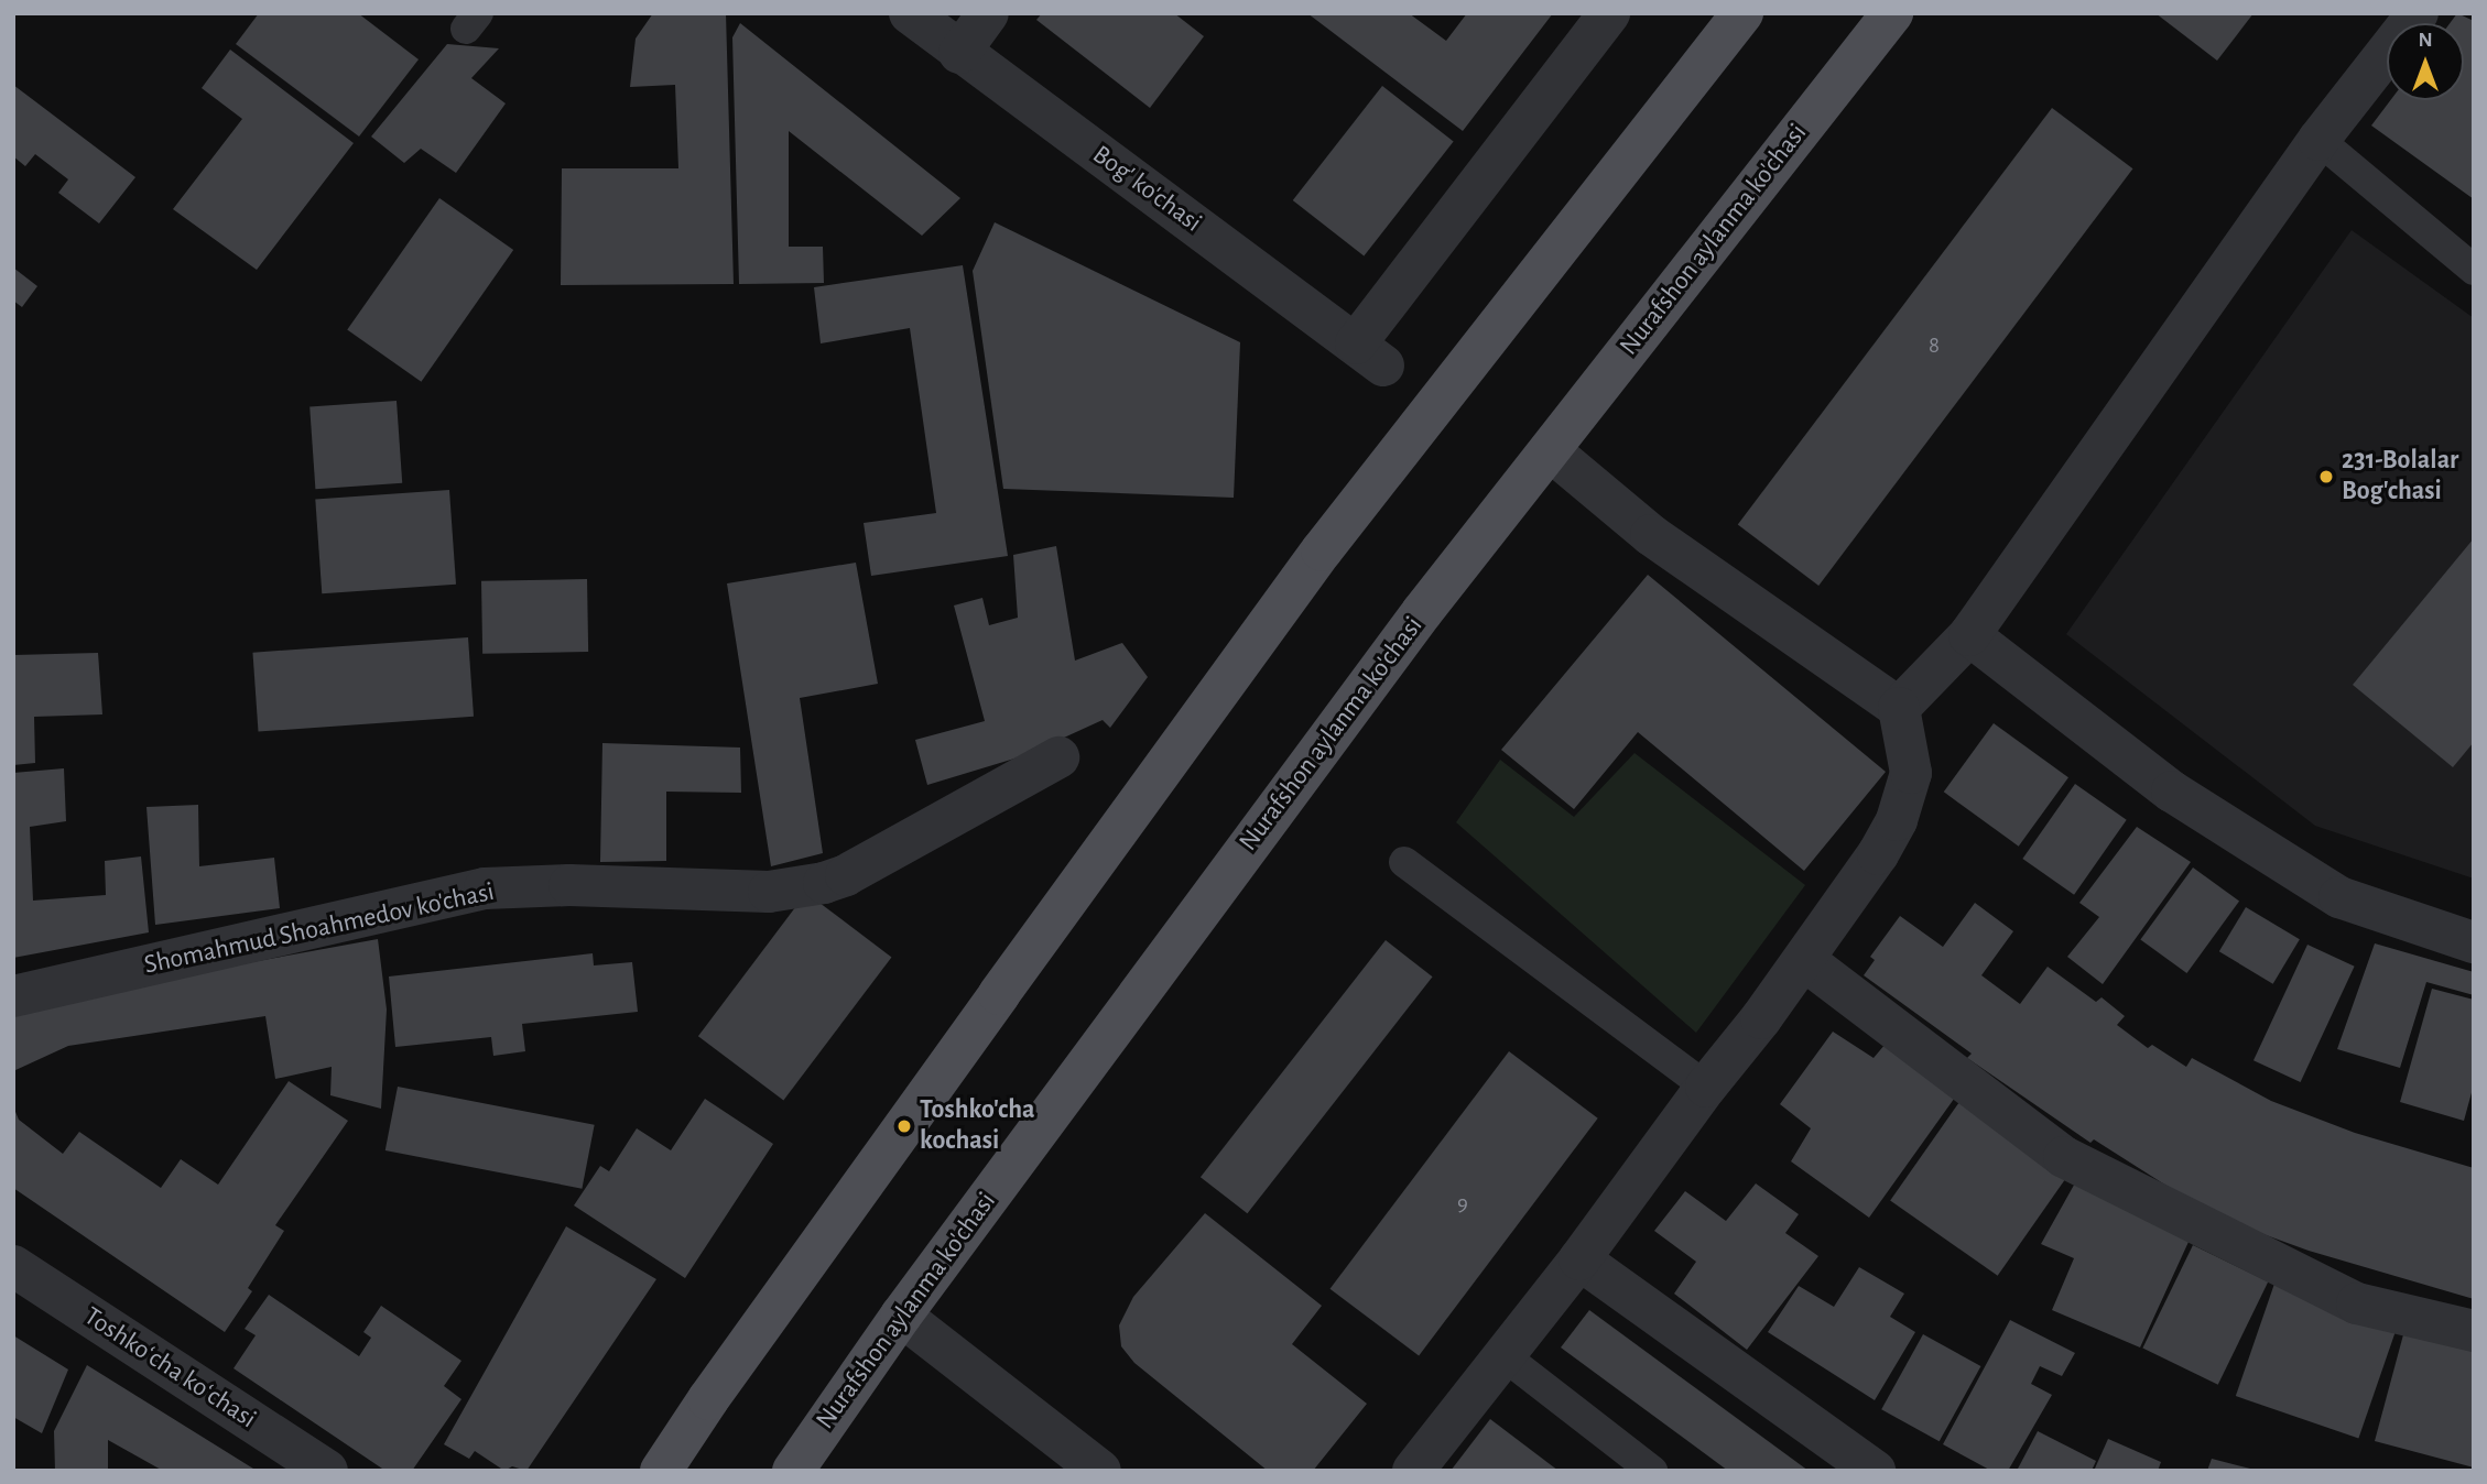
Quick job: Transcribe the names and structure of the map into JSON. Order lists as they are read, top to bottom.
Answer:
{
  "streets": {
    "main road": ["Nurafshon aylanma ko'chasi"],
    "street": ["Bog' ko'chasi", "Shomahmud Shoahmedov ko'chasi", "Toshkoʻcha koʻchasi"]
  },
  "places": ["231-Bolalar Bog'chasi", "Toshko'cha kochasi"],
  "house_numbers": ["8", "9"],
  "north": "top"
}
